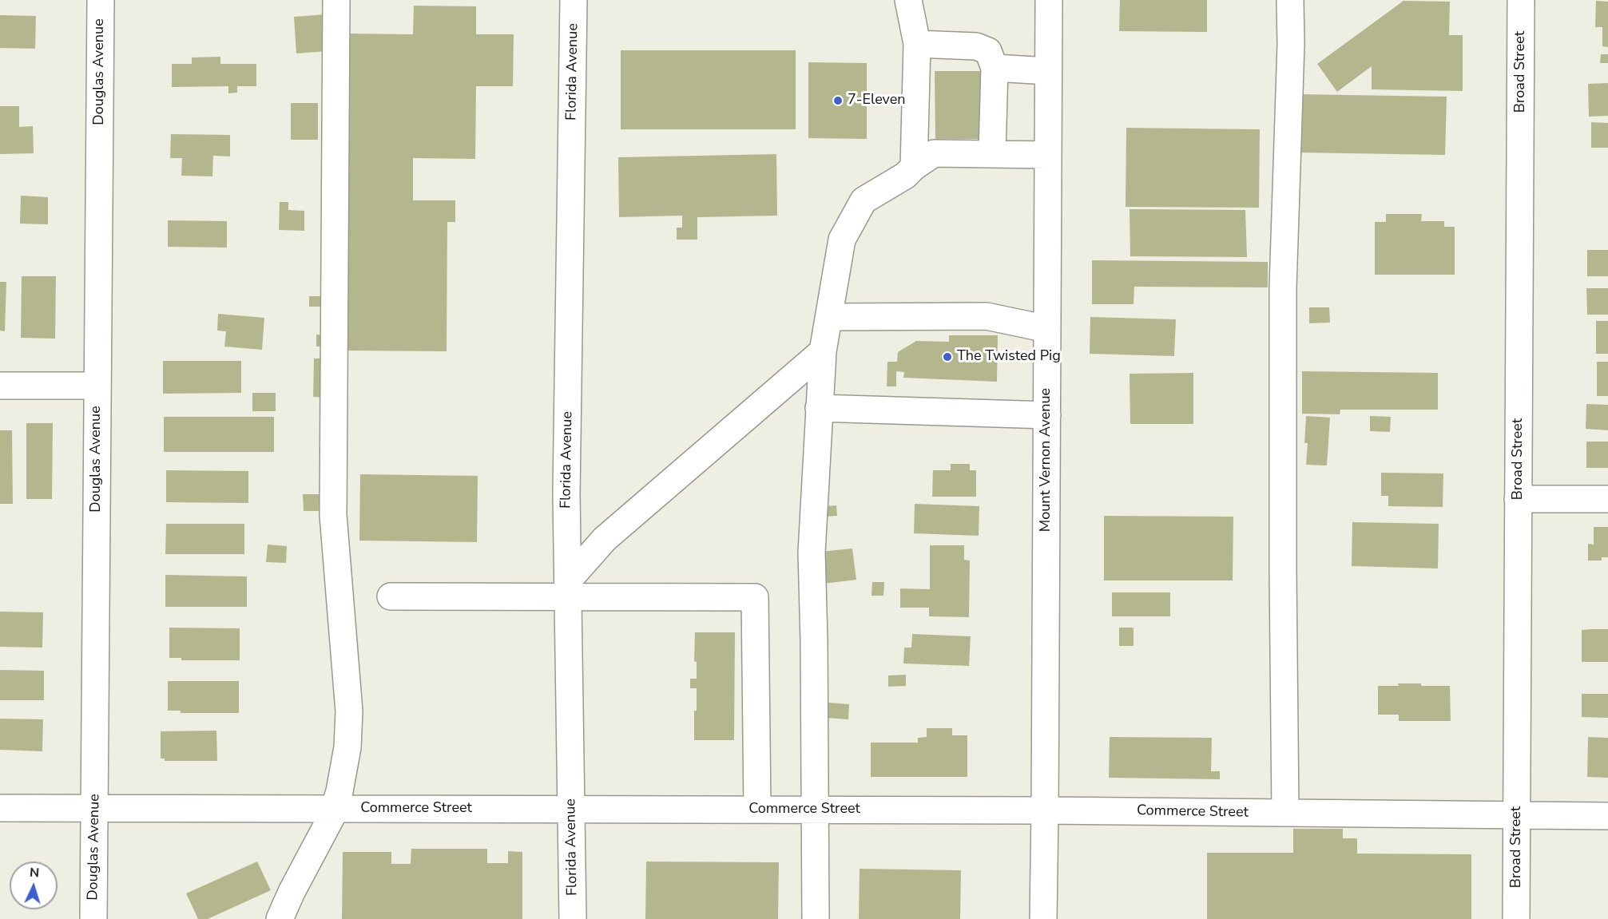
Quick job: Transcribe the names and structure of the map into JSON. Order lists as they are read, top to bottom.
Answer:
{
  "streets": {
    "street": [
      "Douglas Avenue",
      "Florida Avenue",
      "Broad Street",
      "Mount Vernon Avenue",
      "Commerce Street"
    ]
  },
  "crossings": [
    ["Douglas Avenue", "Commerce Street"],
    ["Florida Avenue", "Commerce Street"],
    ["Broad Street", "Commerce Street"],
    ["Mount Vernon Avenue", "Commerce Street"]
  ],
  "places": ["7-Eleven", "The Twisted Pig"],
  "north": "top"
}
